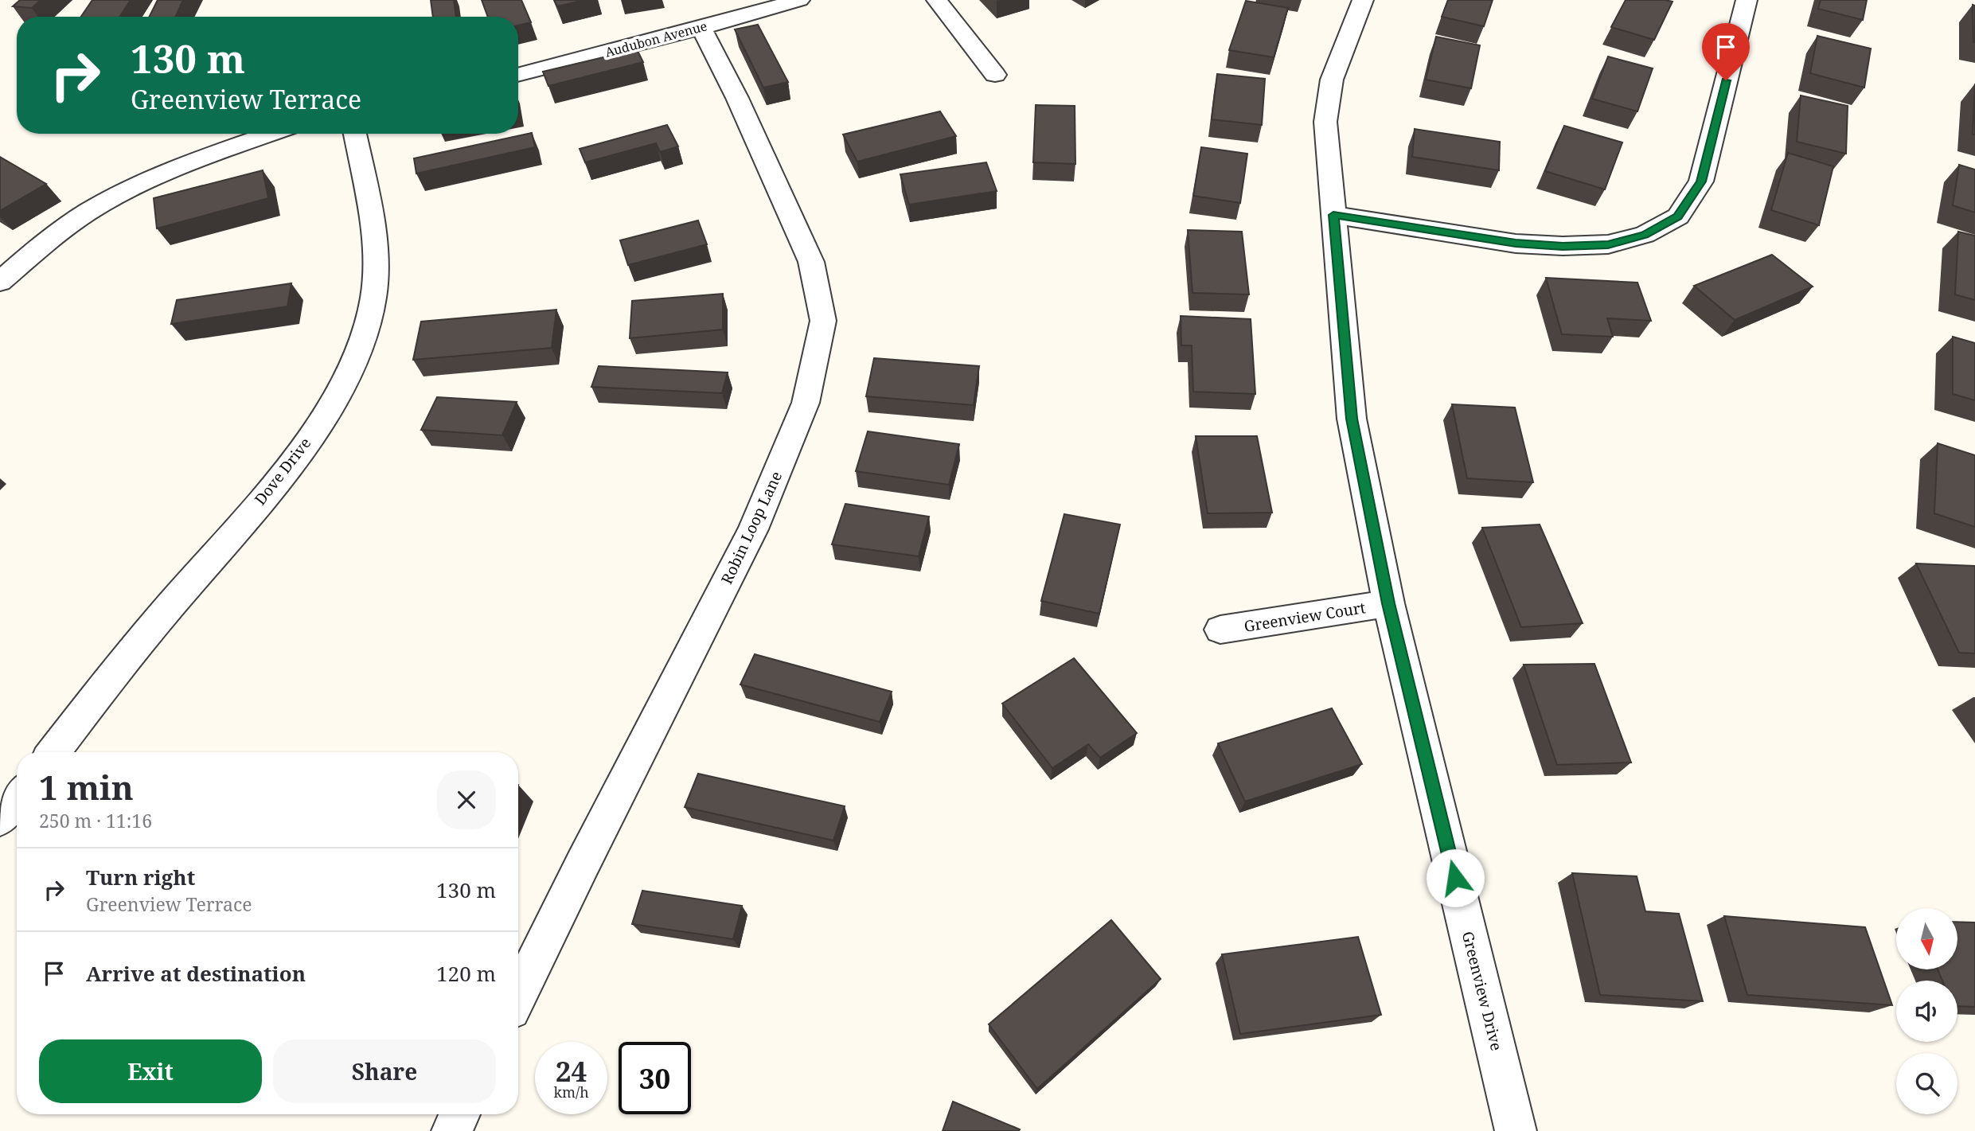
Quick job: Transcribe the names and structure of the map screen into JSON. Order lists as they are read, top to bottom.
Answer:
{
  "streets": {
    "street": [
      "Audubon Avenue",
      "Dove Drive",
      "Robin Loop Lane",
      "Greenview Court",
      "Greenview Drive"
    ]
  },
  "crossings": [
    ["Audubon Avenue", "Robin Loop Lane"],
    ["Greenview Court", "Greenview Drive"]
  ],
  "north": "bottom",
  "page": {
    "turn": ["130 m", "Greenview Terrace"],
    "heading": ["1 min", "250 m · 11:16"],
    "list": [
      {
        "name": "Turn right",
        "note": "Greenview Terrace",
        "value": "130 m"
      },
      {
        "name": "Arrive at destination",
        "value": "120 m"
      }
    ],
    "buttons": ["Exit", "Share"],
    "speed": "24 km/h",
    "limit": "30"
  }
}
